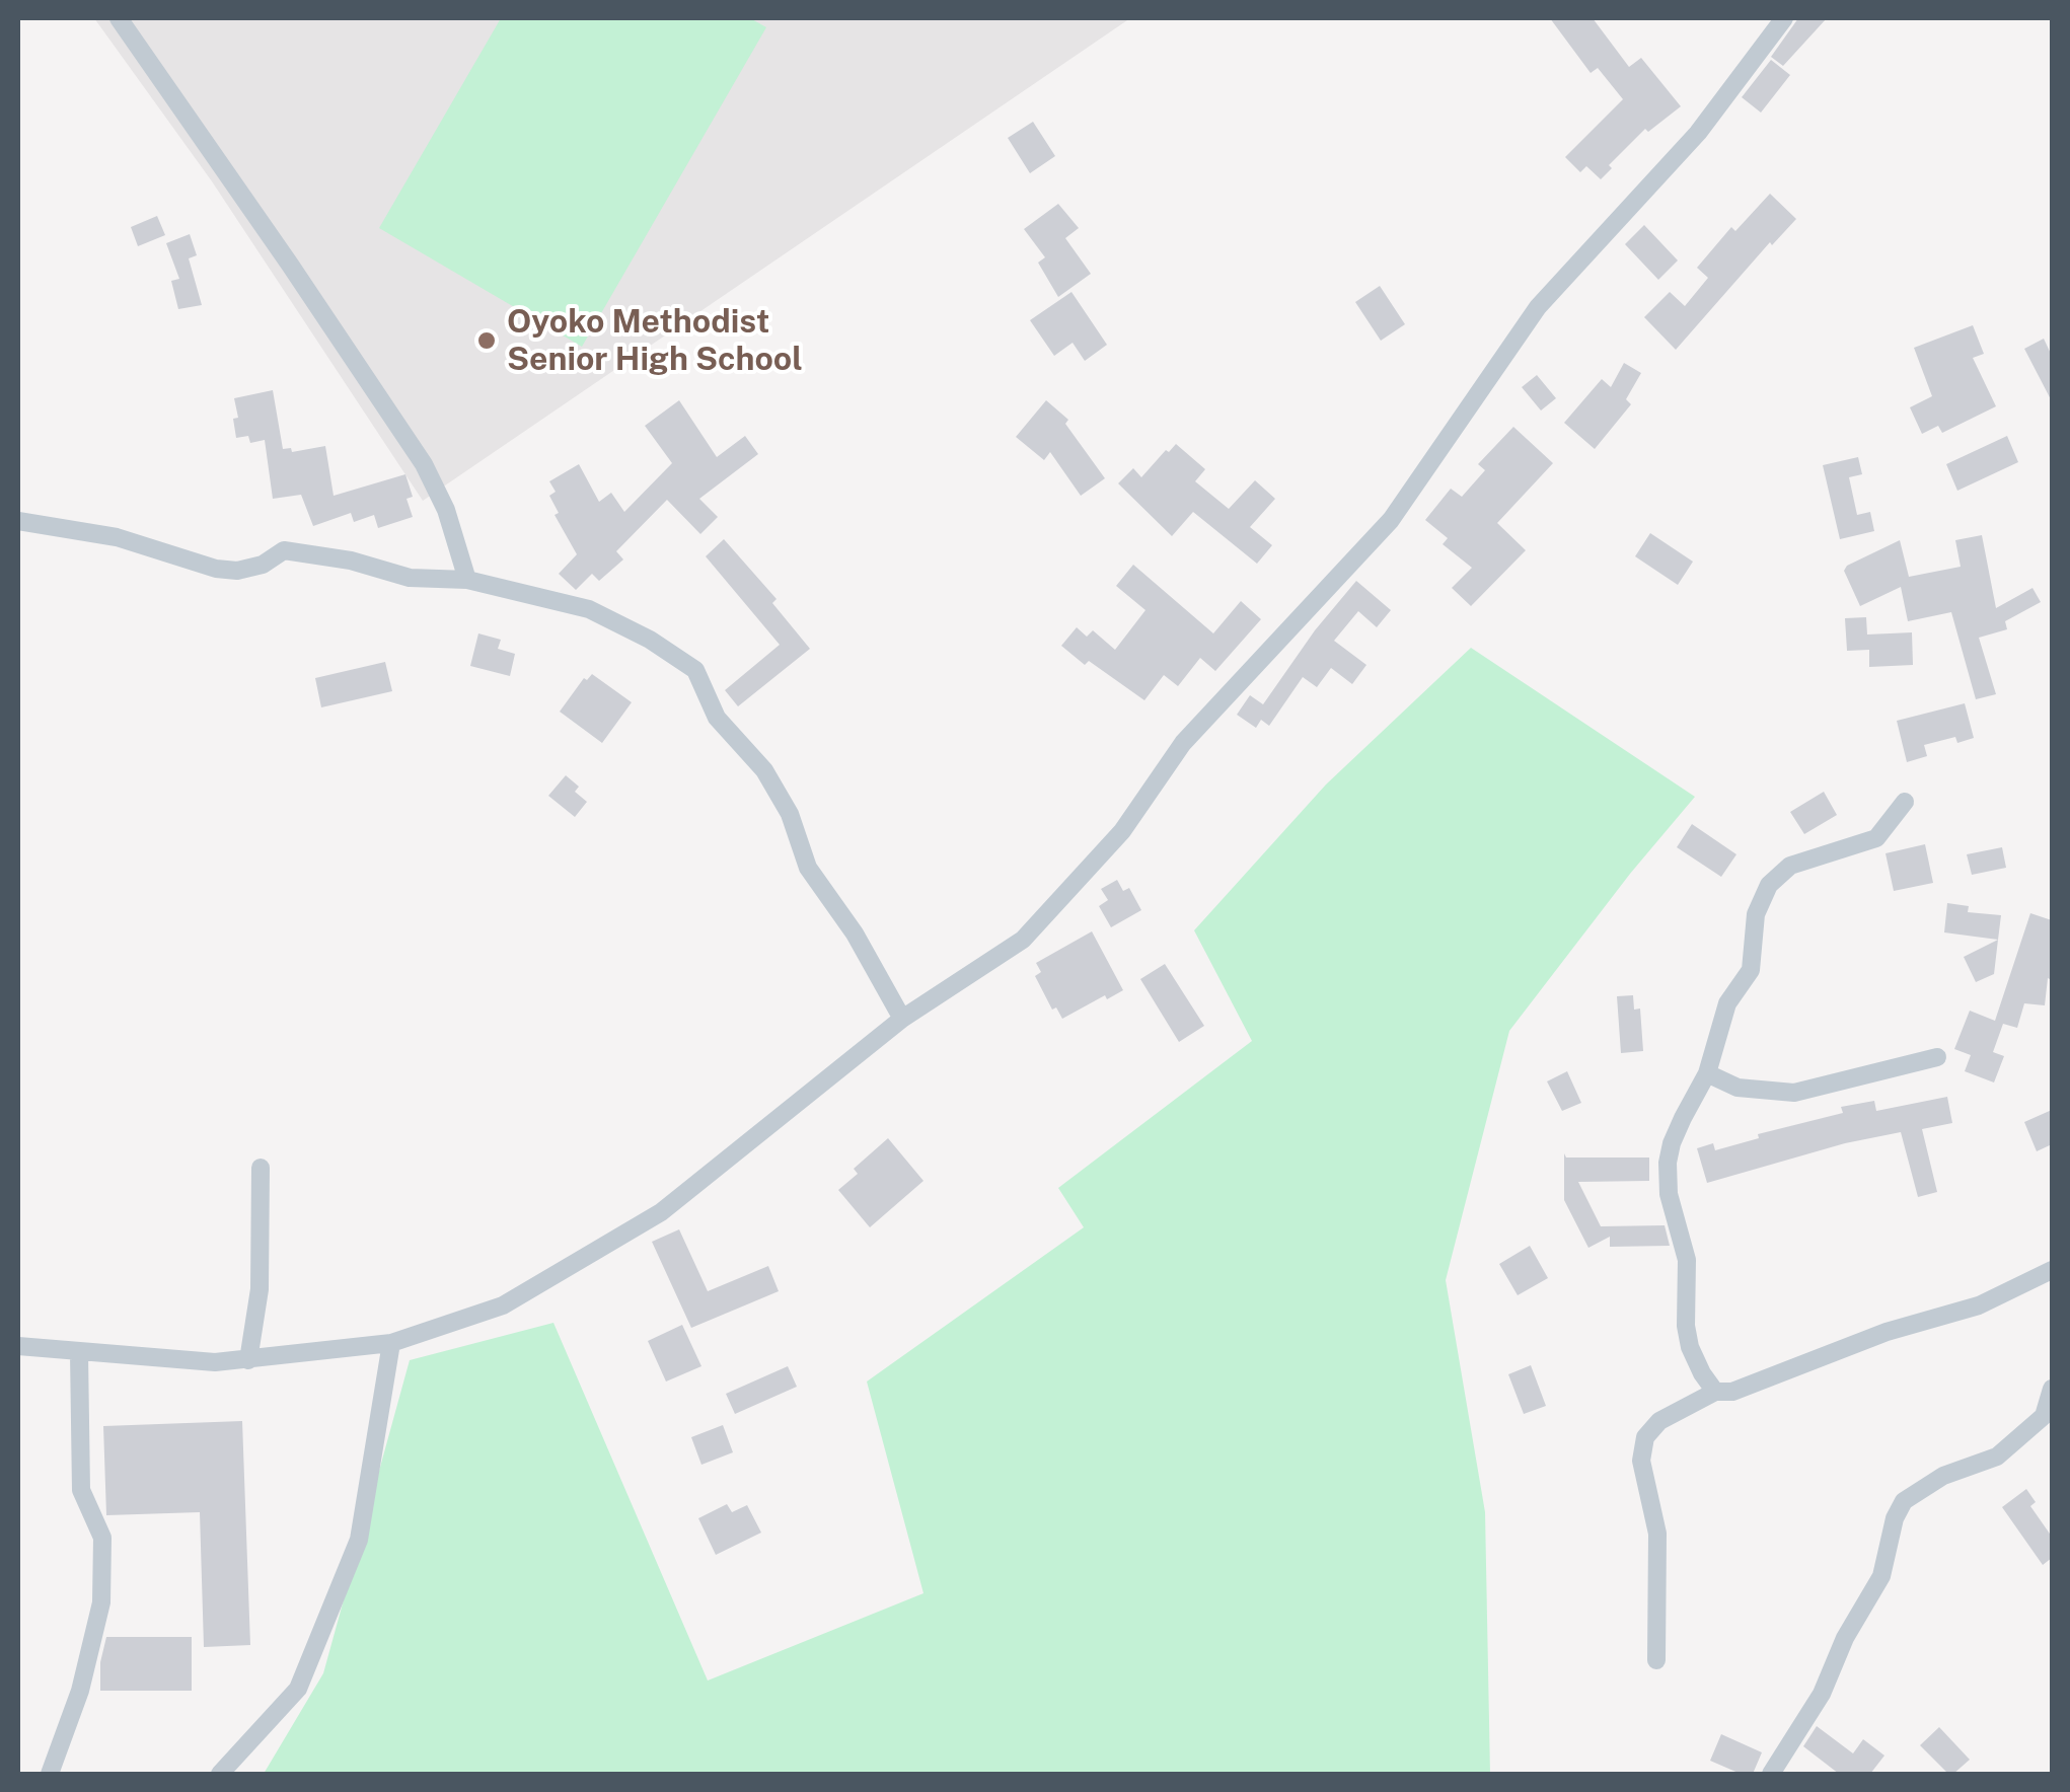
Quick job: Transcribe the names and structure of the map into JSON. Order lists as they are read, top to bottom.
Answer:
{
  "places": ["Oyoko Methodist Senior High School"]
}
